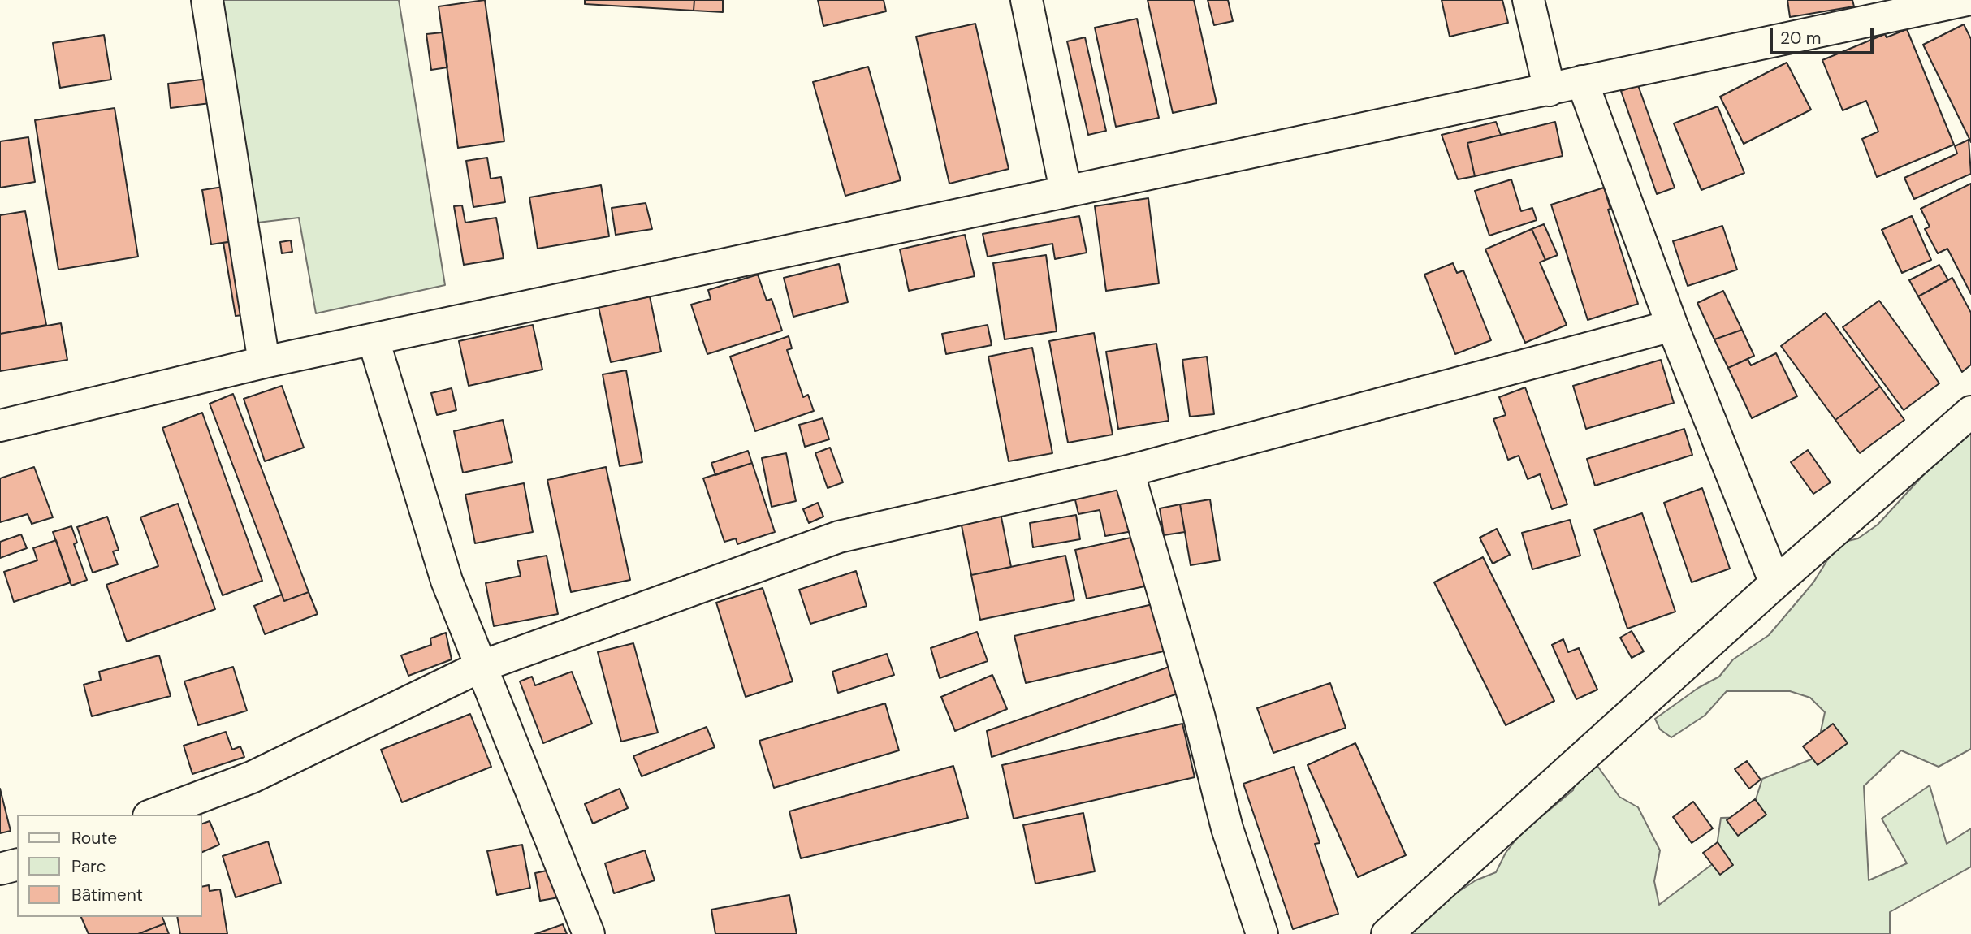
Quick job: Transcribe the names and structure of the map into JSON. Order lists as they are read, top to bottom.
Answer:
{
  "legend": ["Route", "Parc", "Bâtiment"],
  "scale_bar": "20 m"
}
